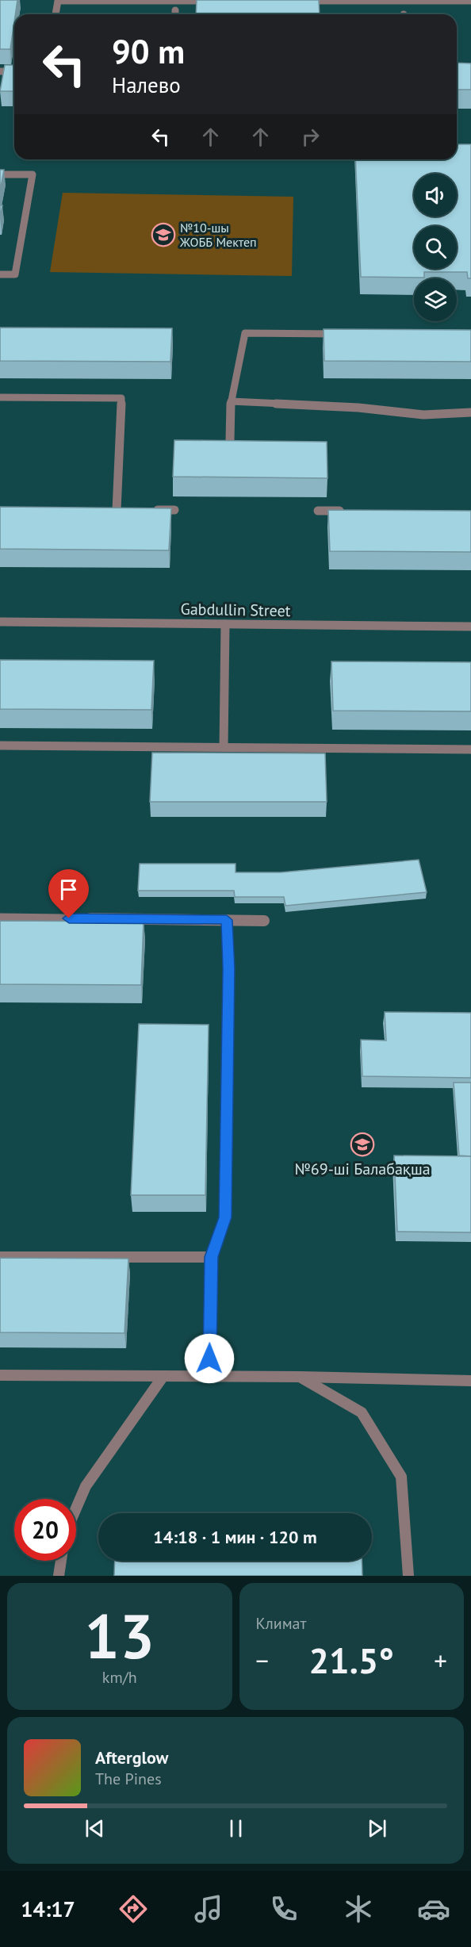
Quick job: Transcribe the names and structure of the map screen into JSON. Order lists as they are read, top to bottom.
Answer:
{
  "streets": {
    "street": ["Gabdullin Street"]
  },
  "places": {
    "school or university": ["№10-шы ЖОББ Мектеп", "№69-ші Балабақша"]
  },
  "page": {
    "turn": ["90 m", "Налево"],
    "limit": "20",
    "trip": "14:18 · 1 мин · 120 m",
    "tile": [
      ["13", "km/h"],
      "Климат"
    ],
    "heat": ["−", "21.5°", "+"],
    "song": ["Afterglow", "The Pines"],
    "tabs": "14:17"
  }
}
